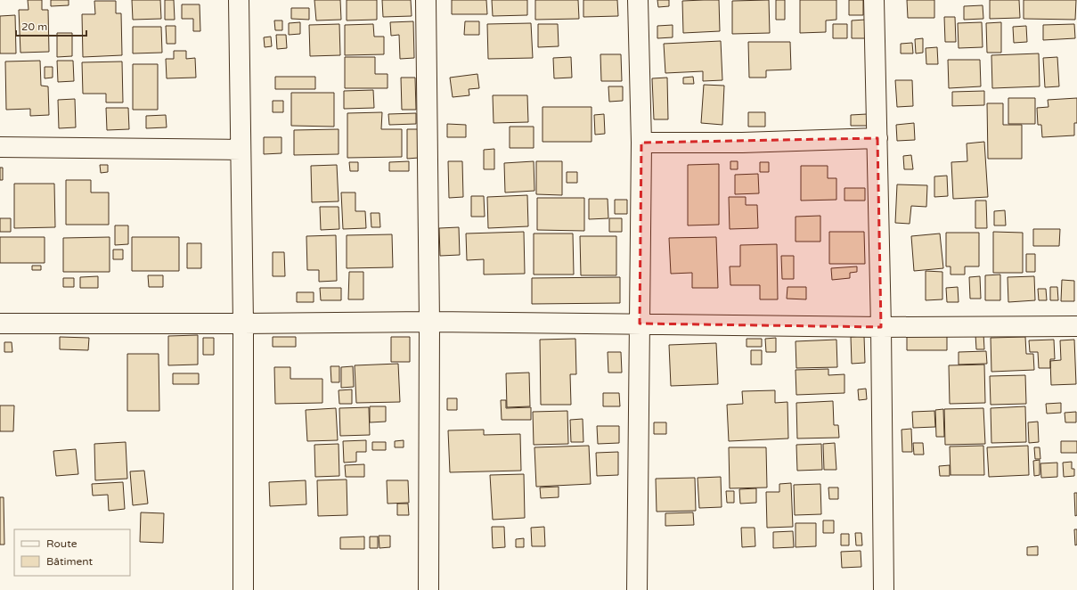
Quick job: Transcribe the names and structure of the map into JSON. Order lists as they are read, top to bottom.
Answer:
{
  "legend": ["Route", "Bâtiment"],
  "scale_bar": "20 m"
}
